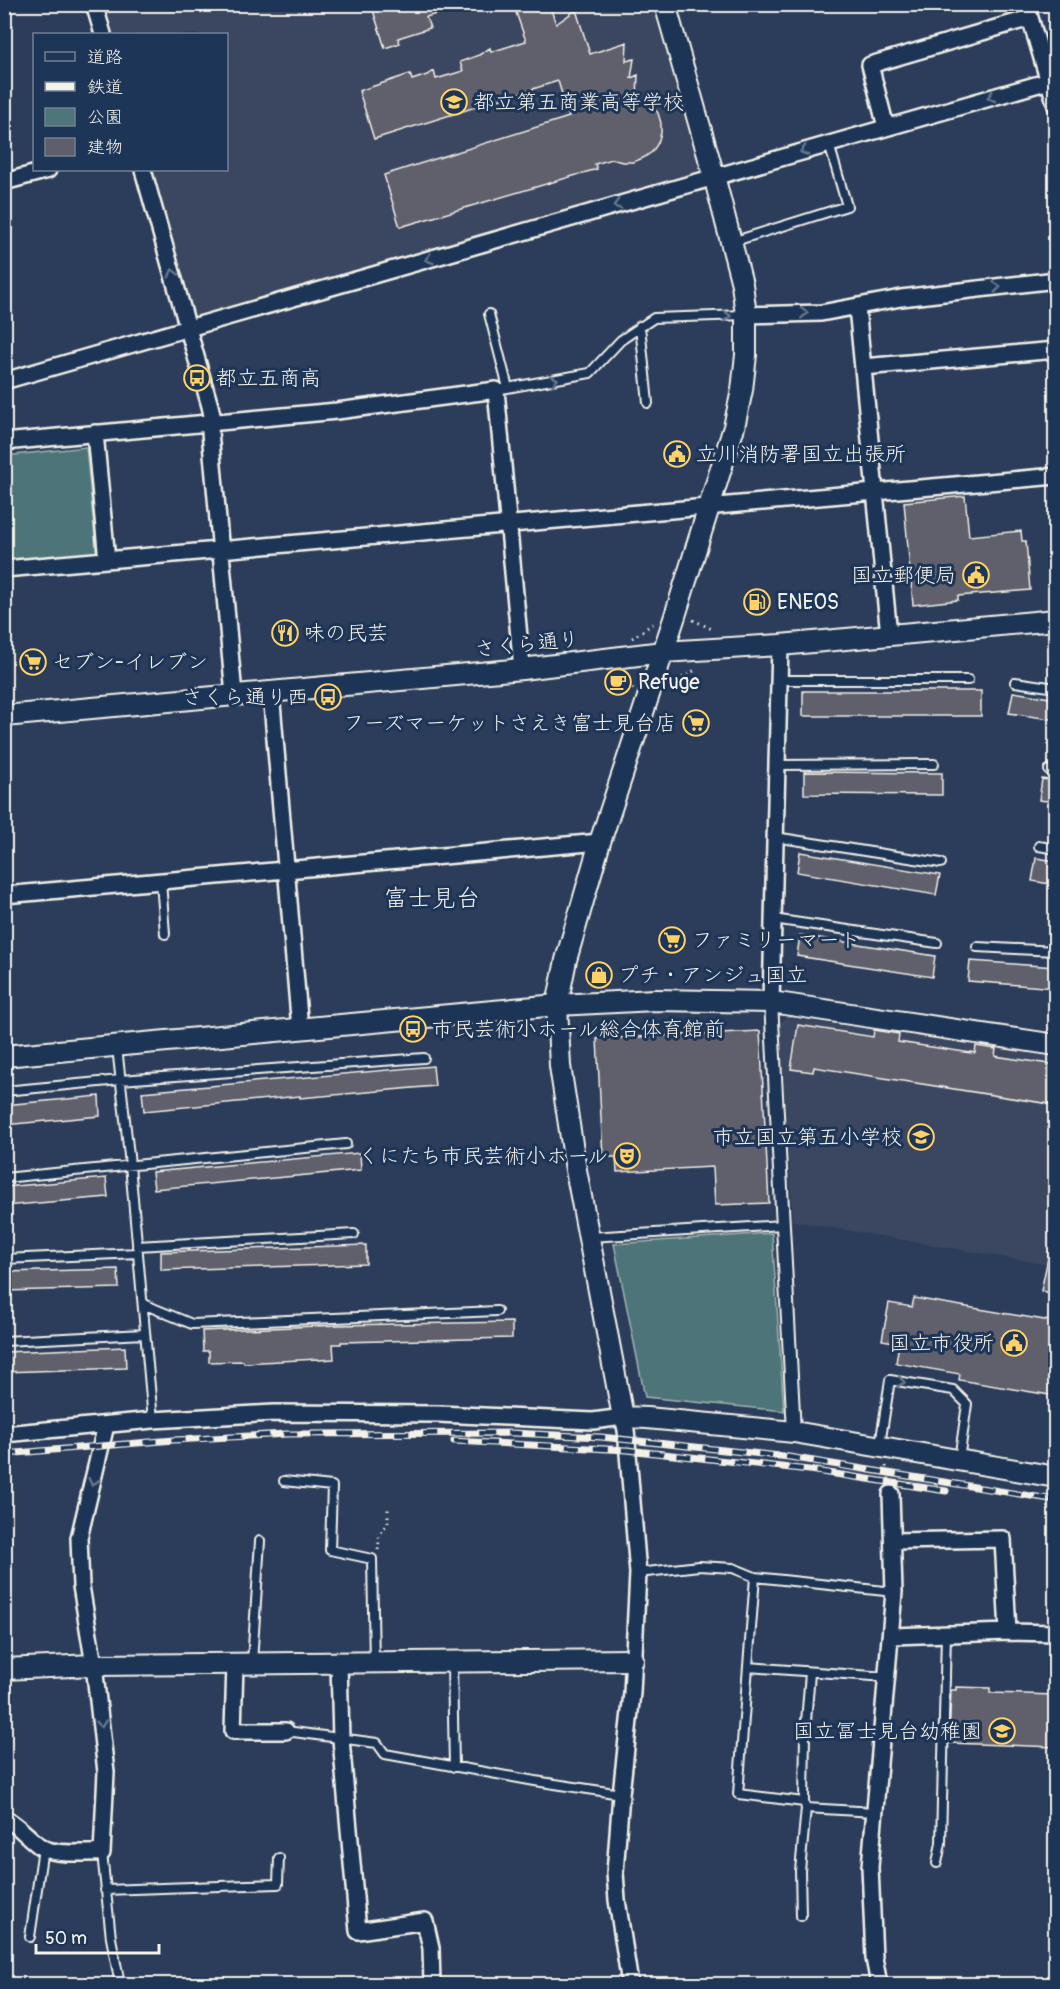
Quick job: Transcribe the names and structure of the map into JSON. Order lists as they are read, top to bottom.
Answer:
{
  "streets": {
    "street": ["さくら通り"]
  },
  "districts": ["富士見台"],
  "places": {
    "school or university": ["都立第五商業高等学校", "市立国立第五小学校", "国立冨士見台幼稚園"],
    "bus stop": ["都立五商高", "さくら通り西", "市民芸術小ホール総合体育館前"],
    "public building": ["立川消防署国立出張所", "国立郵便局", "国立市役所"],
    "fuel station": ["ENEOS"],
    "restaurant": ["味の民芸"],
    "supermarket": ["セブン-イレブン", "フーズマーケットさえき富士見台店", "ファミリーマート"],
    "cafe": ["Refuge"],
    "shop": ["プチ・アンジュ国立"],
    "theatre": ["くにたち市民芸術小ホール"]
  },
  "legend": [
    "道路",
    "鉄道",
    "公園",
    "建物"
  ],
  "scale_bar": "50 m"
}
